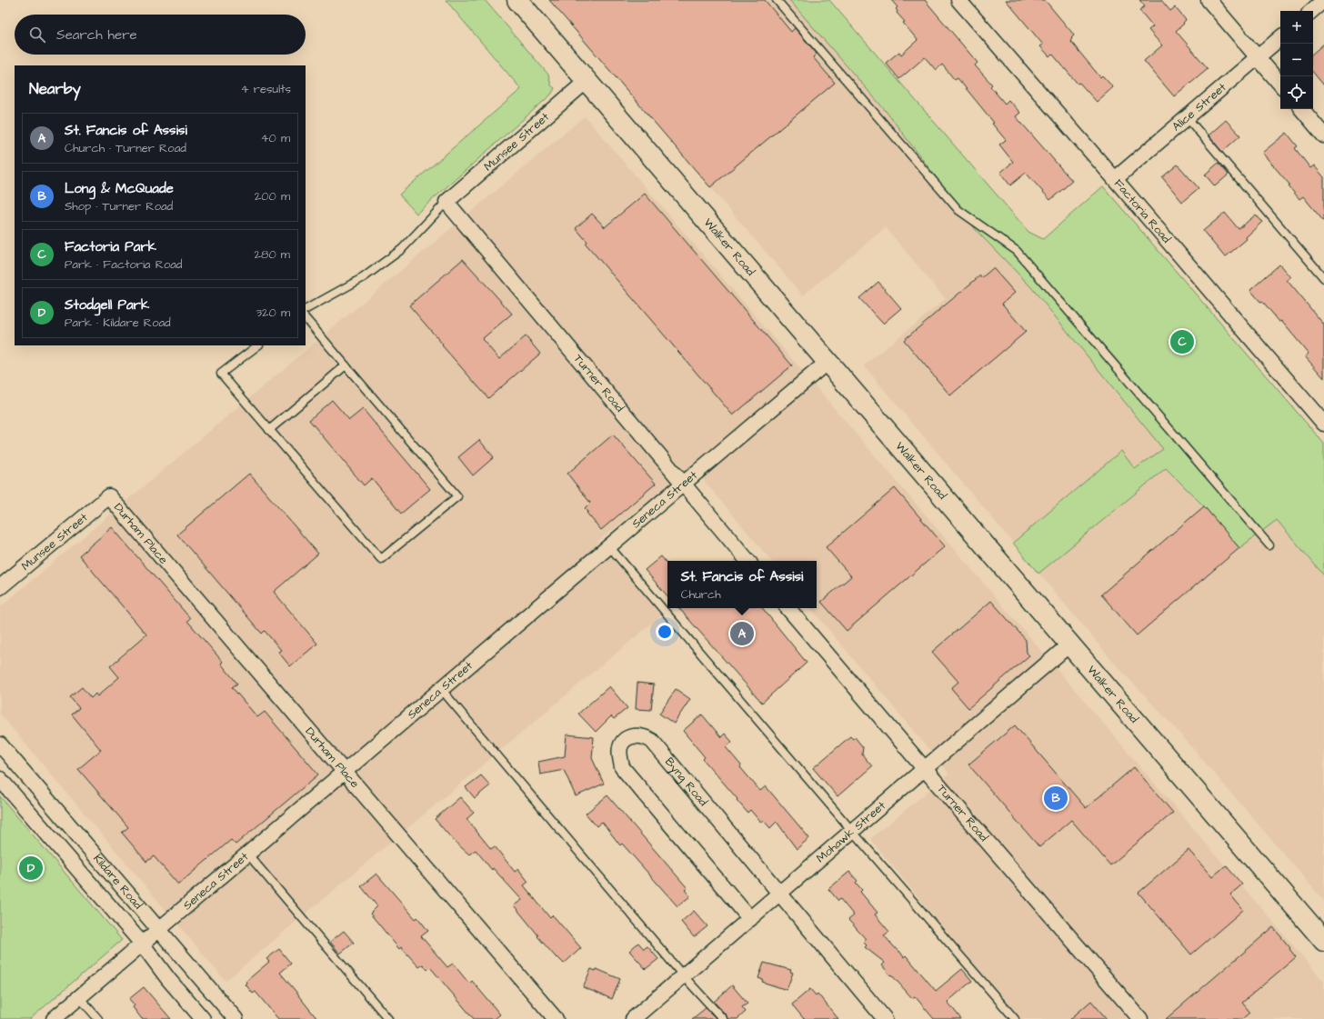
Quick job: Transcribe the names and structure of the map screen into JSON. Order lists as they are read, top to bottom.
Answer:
{
  "streets": {
    "main road": ["Walker Road"],
    "street": [
      "Alice Street",
      "Munsee Street",
      "Factoria Road",
      "Turner Road",
      "Seneca Street",
      "Durham Place",
      "Byng Road",
      "Mohawk Street",
      "Kildare Road"
    ]
  },
  "crossings": [
    ["Alice Street", "Factoria Road"],
    ["Munsee Street", "Walker Road"],
    ["Munsee Street", "Turner Road"],
    ["Munsee Street", "Durham Place"],
    ["Walker Road", "Seneca Street"],
    ["Walker Road", "Mohawk Street"],
    ["Turner Road", "Seneca Street"],
    ["Turner Road", "Mohawk Street"],
    ["Seneca Street", "Durham Place"],
    ["Seneca Street", "Kildare Road"],
    ["Byng Road", "Mohawk Street"]
  ],
  "page": {
    "map_buttons": ["+", "−"],
    "search": "Search here",
    "heading": ["Nearby", "4 results"],
    "list": [
      {
        "mark": "A",
        "name": "St. Fancis of Assisi",
        "note": "Church · Turner Road",
        "value": "40 m"
      },
      {
        "mark": "B",
        "name": "Long & McQuade",
        "note": "Shop · Turner Road",
        "value": "200 m"
      },
      {
        "mark": "C",
        "name": "Factoria Park",
        "note": "Park · Factoria Road",
        "value": "280 m"
      },
      {
        "mark": "D",
        "name": "Stodgell Park",
        "note": "Park · Kildare Road",
        "value": "320 m"
      }
    ],
    "pins": [
      "C",
      "A",
      "B",
      "D"
    ],
    "popup": ["St. Fancis of Assisi", "Church"]
  }
}
